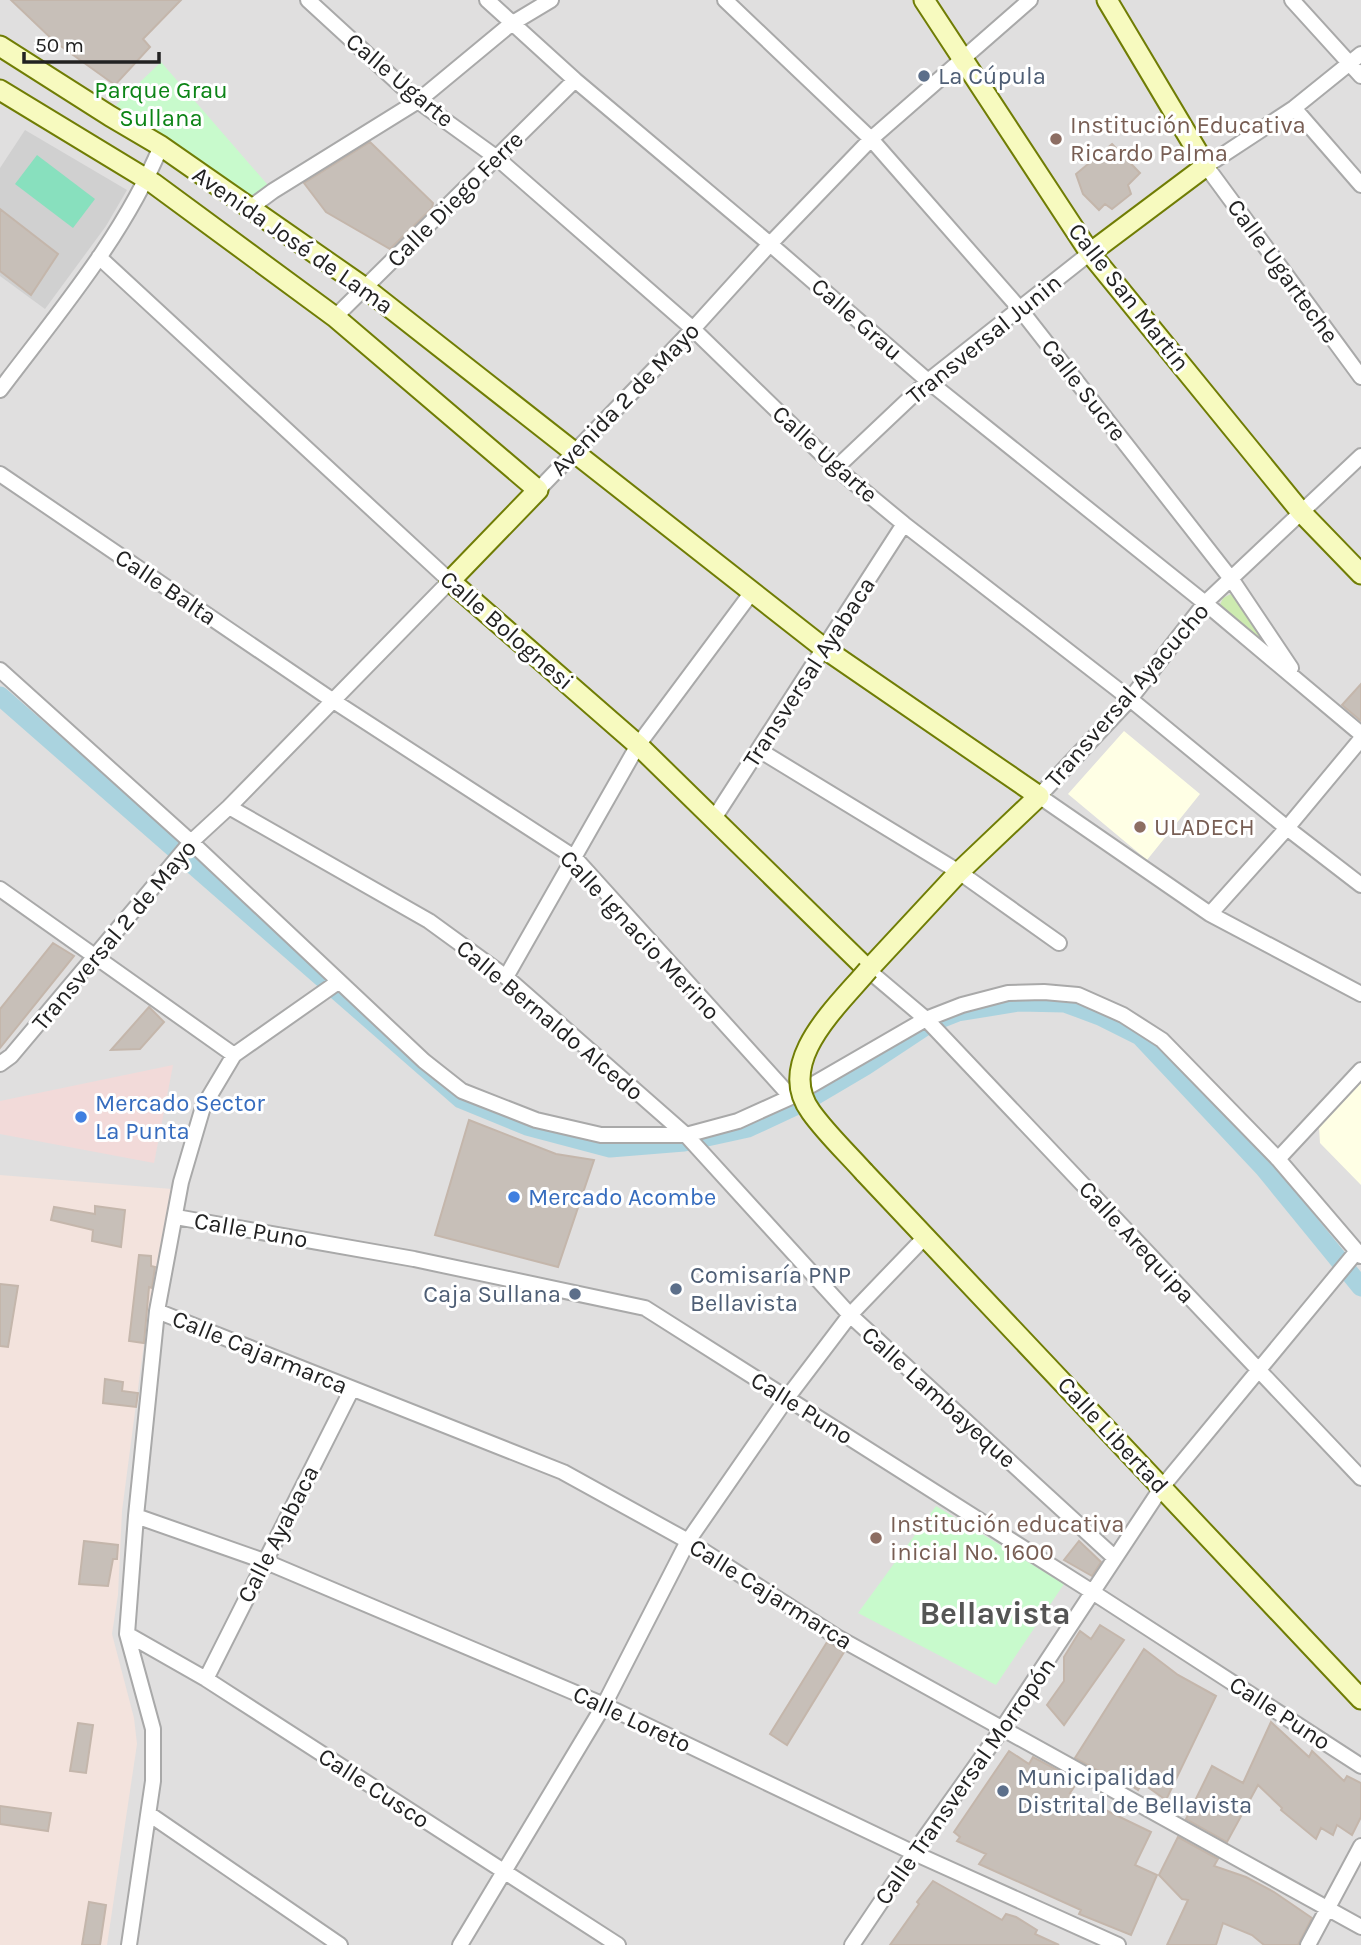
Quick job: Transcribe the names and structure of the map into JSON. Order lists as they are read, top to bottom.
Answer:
{
  "streets": {
    "main road": [
      "Avenida José de Lama",
      "Calle San Martín",
      "Transversal Junin",
      "Avenida 2 de Mayo",
      "Calle Bolognesi",
      "Transversal Ayacucho",
      "Calle Libertad"
    ],
    "street": [
      "Calle Ugarte",
      "Calle Diego Ferre",
      "Calle Ugarteche",
      "Calle Grau",
      "Calle Sucre",
      "Calle Balta",
      "Transversal Ayabaca",
      "Transversal 2 de Mayo",
      "Calle Ignacio Merino",
      "Calle Bernaldo Alcedo",
      "Calle Puno",
      "Calle Arequipa",
      "Calle Cajarmarca",
      "Calle Lambayeque",
      "Calle Ayabaca",
      "Calle Loreto",
      "Calle Transversal Morropón",
      "Calle Cusco"
    ]
  },
  "crossings": [
    ["Calle Ugarte", "Calle Diego Ferre"],
    ["Calle Ugarte", "Transversal Junin"],
    ["Calle Ugarte", "Avenida 2 de Mayo"],
    ["Calle Ugarte", "Transversal Ayabaca"],
    ["Calle Ugarte", "Transversal Ayacucho"],
    ["Calle Diego Ferre", "Avenida José de Lama"],
    ["Calle Diego Ferre", "Calle Grau"],
    ["Avenida José de Lama", "Avenida 2 de Mayo"],
    ["Avenida José de Lama", "Transversal Ayabaca"],
    ["Avenida José de Lama", "Transversal Ayacucho"],
    ["Calle Ugarteche", "Transversal Junin"],
    ["Calle San Martín", "Transversal Junin"],
    ["Calle San Martín", "Avenida 2 de Mayo"],
    ["Calle San Martín", "Transversal Ayacucho"],
    ["Calle Grau", "Transversal Junin"],
    ["Calle Grau", "Calle Sucre"],
    ["Calle Grau", "Avenida 2 de Mayo"],
    ["Calle Grau", "Transversal Ayacucho"],
    ["Transversal Junin", "Calle Sucre"],
    ["Calle Sucre", "Avenida 2 de Mayo"],
    ["Calle Sucre", "Transversal Ayacucho"],
    ["Avenida 2 de Mayo", "Calle Balta"],
    ["Avenida 2 de Mayo", "Calle Bolognesi"],
    ["Avenida 2 de Mayo", "Transversal 2 de Mayo"],
    ["Avenida 2 de Mayo", "Calle Ignacio Merino"],
    ["Avenida 2 de Mayo", "Calle Bernaldo Alcedo"],
    ["Calle Balta", "Calle Ignacio Merino"],
    ["Calle Bolognesi", "Transversal Ayabaca"],
    ["Calle Bolognesi", "Transversal Ayacucho"],
    ["Calle Bolognesi", "Calle Arequipa"],
    ["Transversal Ayacucho", "Calle Libertad"],
    ["Transversal 2 de Mayo", "Calle Bernaldo Alcedo"],
    ["Calle Bernaldo Alcedo", "Calle Lambayeque"],
    ["Calle Puno", "Calle Transversal Morropón"],
    ["Calle Arequipa", "Calle Transversal Morropón"],
    ["Calle Cajarmarca", "Calle Ayabaca"],
    ["Calle Cajarmarca", "Calle Transversal Morropón"],
    ["Calle Lambayeque", "Calle Transversal Morropón"],
    ["Calle Libertad", "Calle Transversal Morropón"],
    ["Calle Ayabaca", "Calle Loreto"],
    ["Calle Ayabaca", "Calle Cusco"],
    ["Calle Loreto", "Calle Transversal Morropón"]
  ],
  "districts": ["Bellavista"],
  "parks": ["Parque Grau Sullana"],
  "places": [
    "La Cúpula",
    "Institución Educativa Ricardo Palma",
    "ULADECH",
    "Mercado Sector La Punta",
    "Mercado Acombe",
    "Comisaría PNP Bellavista",
    "Caja Sullana",
    "Institución educativa inicial No. 1600",
    "Municipalidad Distrital de Bellavista"
  ],
  "scale_bar": "50 m"
}
